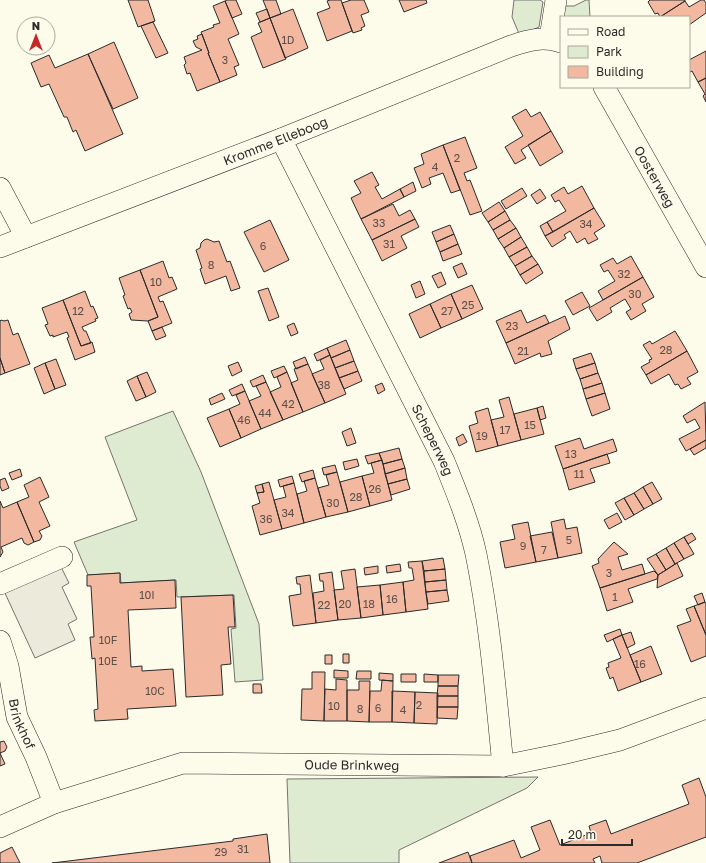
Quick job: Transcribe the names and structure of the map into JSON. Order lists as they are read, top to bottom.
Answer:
{
  "streets": {
    "street": [
      "Kromme Elleboog",
      "Oosterweg",
      "Scheperweg",
      "Brinkhof",
      "Oude Brinkweg"
    ]
  },
  "crossings": [
    ["Kromme Elleboog", "Scheperweg"],
    ["Scheperweg", "Oude Brinkweg"],
    ["Brinkhof", "Oude Brinkweg"]
  ],
  "house_numbers": [
    "1D",
    "3",
    "2",
    "4",
    "33",
    "34",
    "31",
    "6",
    "8",
    "32",
    "10",
    "30",
    "25",
    "12",
    "27",
    "23",
    "28",
    "21",
    "38",
    "42",
    "44",
    "46",
    "15",
    "17",
    "19",
    "13",
    "11",
    "26",
    "28",
    "30",
    "34",
    "36",
    "5",
    "9",
    "7",
    "3",
    "10I",
    "1",
    "16",
    "20",
    "18",
    "22",
    "10F",
    "10E",
    "16",
    "10C",
    "2",
    "10",
    "6",
    "8",
    "4",
    "31",
    "29"
  ],
  "legend": ["Road", "Park", "Building"],
  "scale_bar": "20 m",
  "north": "top"
}
